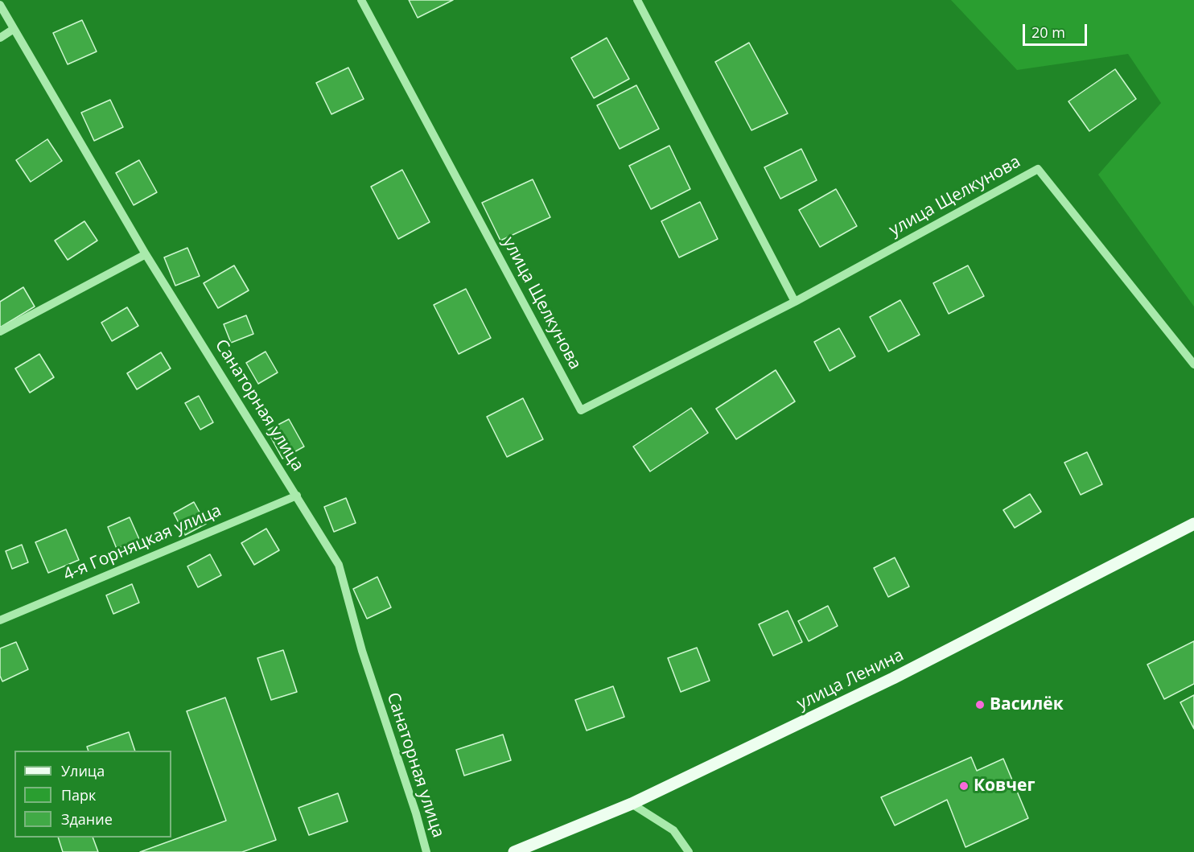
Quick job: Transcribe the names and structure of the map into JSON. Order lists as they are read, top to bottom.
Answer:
{
  "streets": {
    "main road": ["улица Ленина"],
    "street": ["улица Щелкунова", "Санаторная улица", "4-я Горняцкая улица"]
  },
  "crossings": [
    ["Санаторная улица", "4-я Горняцкая улица"]
  ],
  "places": ["Василёк", "Ковчег"],
  "legend": ["Улица", "Парк", "Здание"],
  "scale_bar": "20 m"
}
